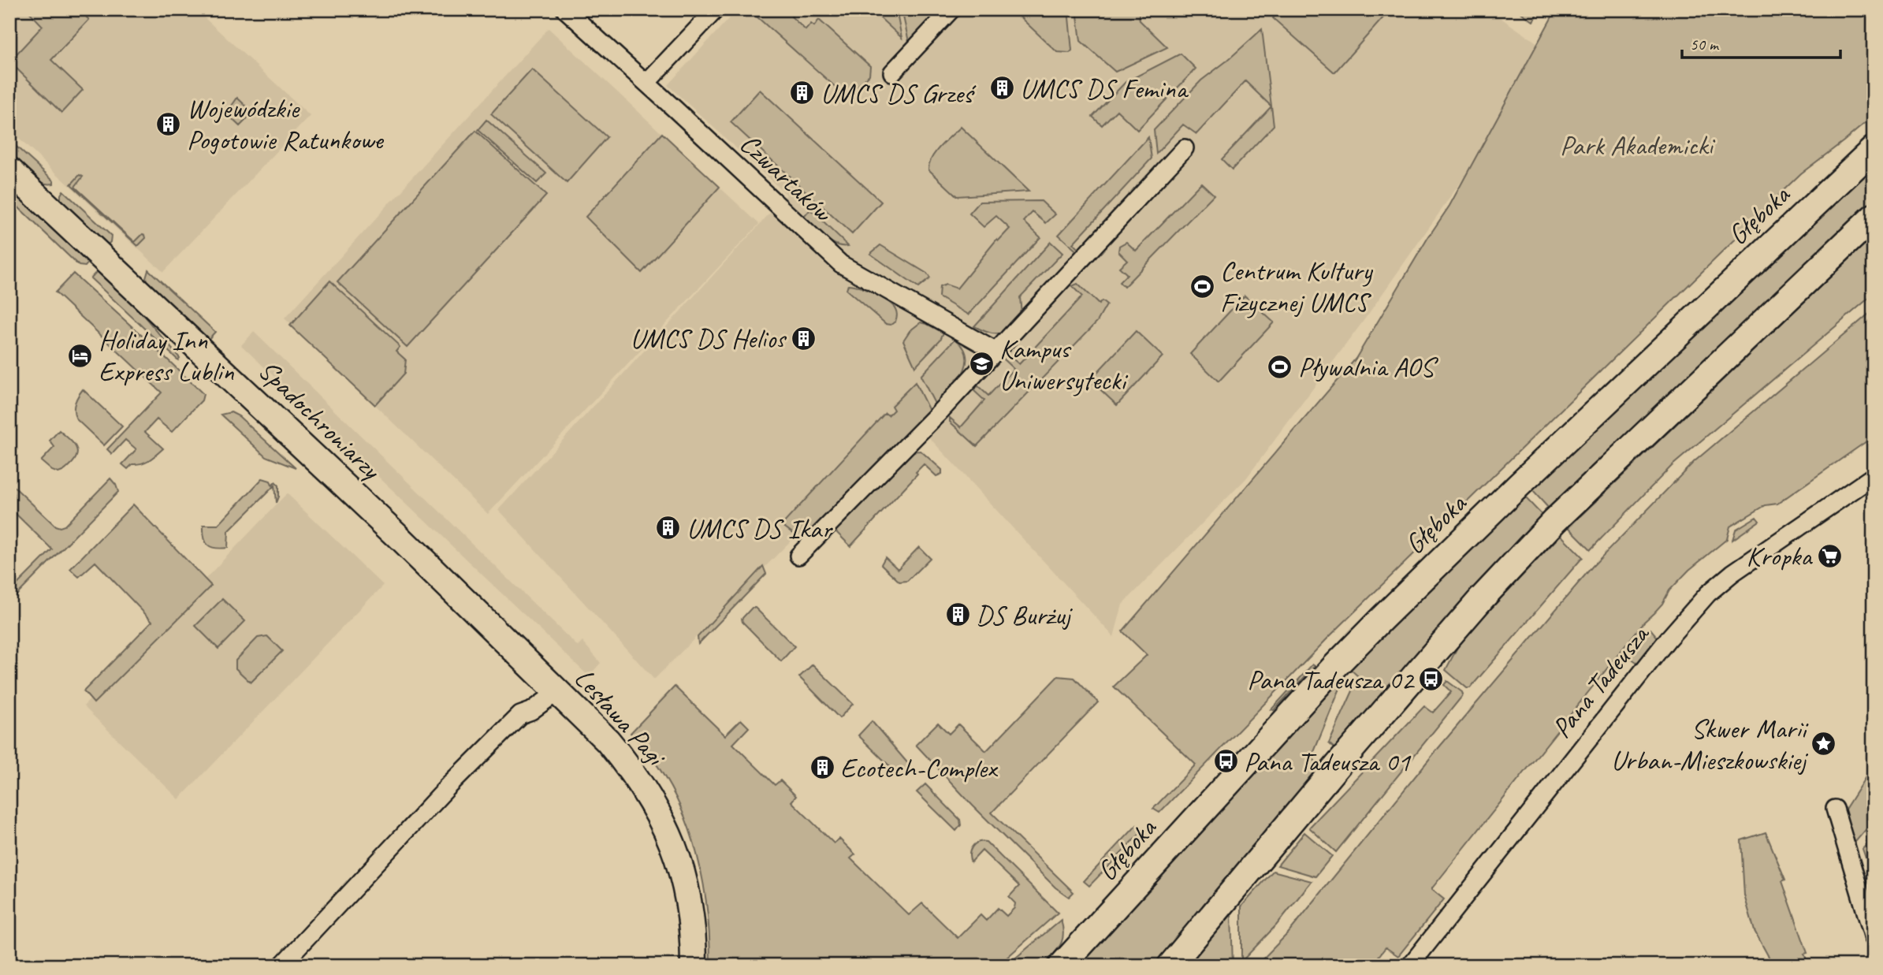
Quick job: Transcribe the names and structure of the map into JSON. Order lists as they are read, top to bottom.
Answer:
{
  "streets": {
    "street": [
      "Czwartaków",
      "Głęboka",
      "Spadochroniarzy",
      "Pana Tadeusza",
      "Lesława Pagi"
    ]
  },
  "crossings": [
    ["Spadochroniarzy", "Lesława Pagi"]
  ],
  "parks": ["Park Akademicki"],
  "places": {
    "building": [
      "UMCS DS Femina",
      "UMCS DS Grześ",
      "Wojewódzkie Pogotowie Ratunkowe",
      "UMCS DS Helios",
      "UMCS DS Ikar",
      "DS Burżuj",
      "Ecotech-Complex"
    ],
    "sports": ["Centrum Kultury Fizycznej UMCS", "Pływalnia AOS"],
    "hotel": ["Holiday Inn Express Lublin"],
    "school or university": ["Kampus Uniwersytecki"],
    "supermarket": ["Kropka"],
    "bus stop": ["Pana Tadeusza 02", "Pana Tadeusza 01"],
    "place": ["Skwer Marii Urban-Mieszkowskiej"]
  },
  "scale_bar": "50 m"
}
